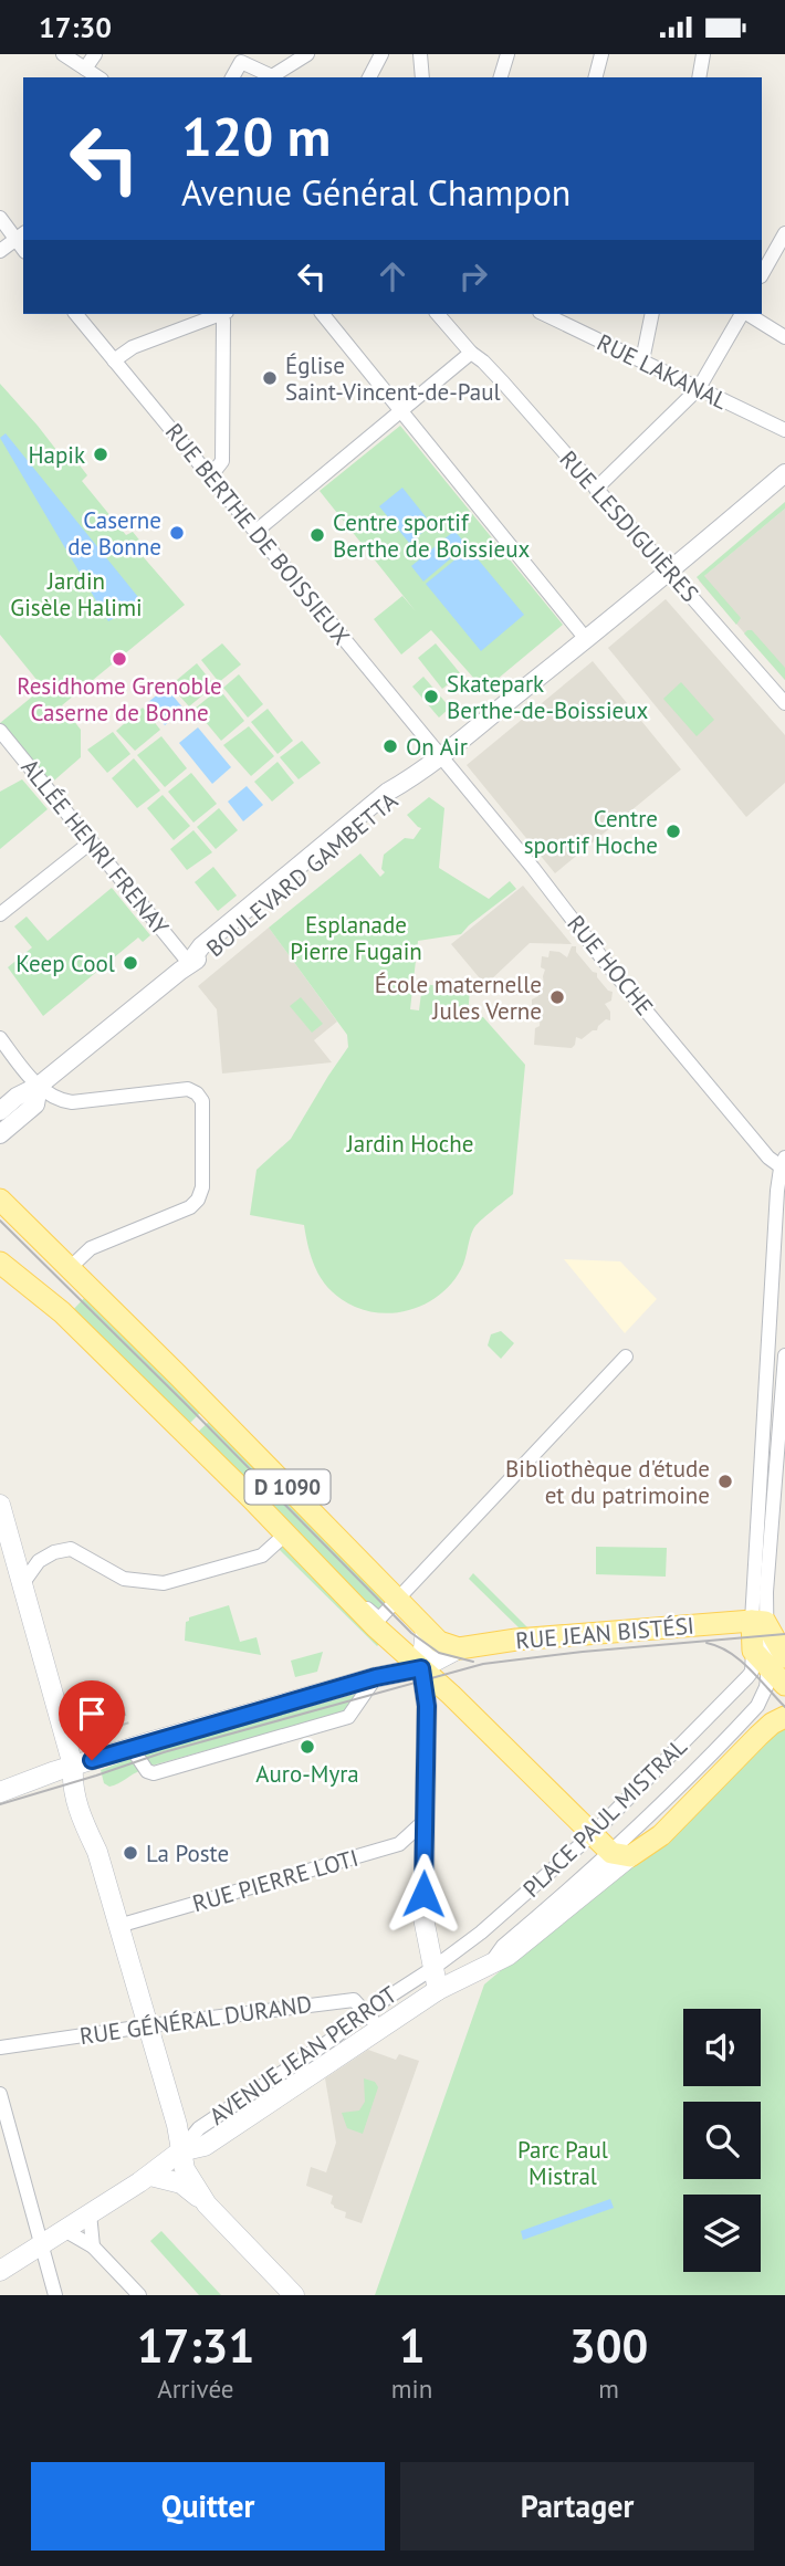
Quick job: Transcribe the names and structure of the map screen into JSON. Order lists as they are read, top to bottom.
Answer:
{
  "streets": {
    "main road": [
      "D 1090",
      "RUE JEAN BISTÉSI",
      "PLACE PAUL MISTRAL",
      "AVENUE JEAN PERROT"
    ],
    "street": [
      "RUE LAKANAL",
      "RUE LESDIGUIÈRES",
      "RUE BERTHE DE BOISSIEUX",
      "ALLÉE HENRI FRENAY",
      "BOULEVARD GAMBETTA",
      "RUE HOCHE",
      "RUE PIERRE LOTI",
      "RUE GÉNÉRAL DURAND"
    ]
  },
  "crossings": [
    ["RUE LESDIGUIÈRES", "BOULEVARD GAMBETTA"],
    ["RUE BERTHE DE BOISSIEUX", "BOULEVARD GAMBETTA"],
    ["RUE BERTHE DE BOISSIEUX", "RUE HOCHE"],
    ["ALLÉE HENRI FRENAY", "BOULEVARD GAMBETTA"],
    ["BOULEVARD GAMBETTA", "RUE HOCHE"],
    ["D 1090", "RUE JEAN BISTÉSI"],
    ["D 1090", "PLACE PAUL MISTRAL"],
    ["PLACE PAUL MISTRAL", "AVENUE JEAN PERROT"],
    ["RUE GÉNÉRAL DURAND", "AVENUE JEAN PERROT"]
  ],
  "parks": [
    "Jardin Gisèle Halimi",
    "Esplanade Pierre Fugain",
    "Jardin Hoche",
    "Parc Paul Mistral"
  ],
  "places": [
    "Église Saint-Vincent-de-Paul",
    "Hapik",
    "Caserne de Bonne",
    "Centre sportif Berthe de Boissieux",
    "Residhome Grenoble Caserne de Bonne",
    "Skatepark Berthe-de-Boissieux",
    "On Air",
    "Centre sportif Hoche",
    "Keep Cool",
    "École maternelle Jules Verne",
    "Bibliothèque d'étude et du patrimoine",
    "Auro-Myra",
    "La Poste"
  ],
  "page": {
    "status": "17:30",
    "turn": ["120 m", "Avenue Général Champon"],
    "eta": [
      "17:31",
      "Arrivée",
      "1",
      "min",
      "300",
      "m"
    ],
    "buttons": ["Quitter", "Partager"]
  }
}
